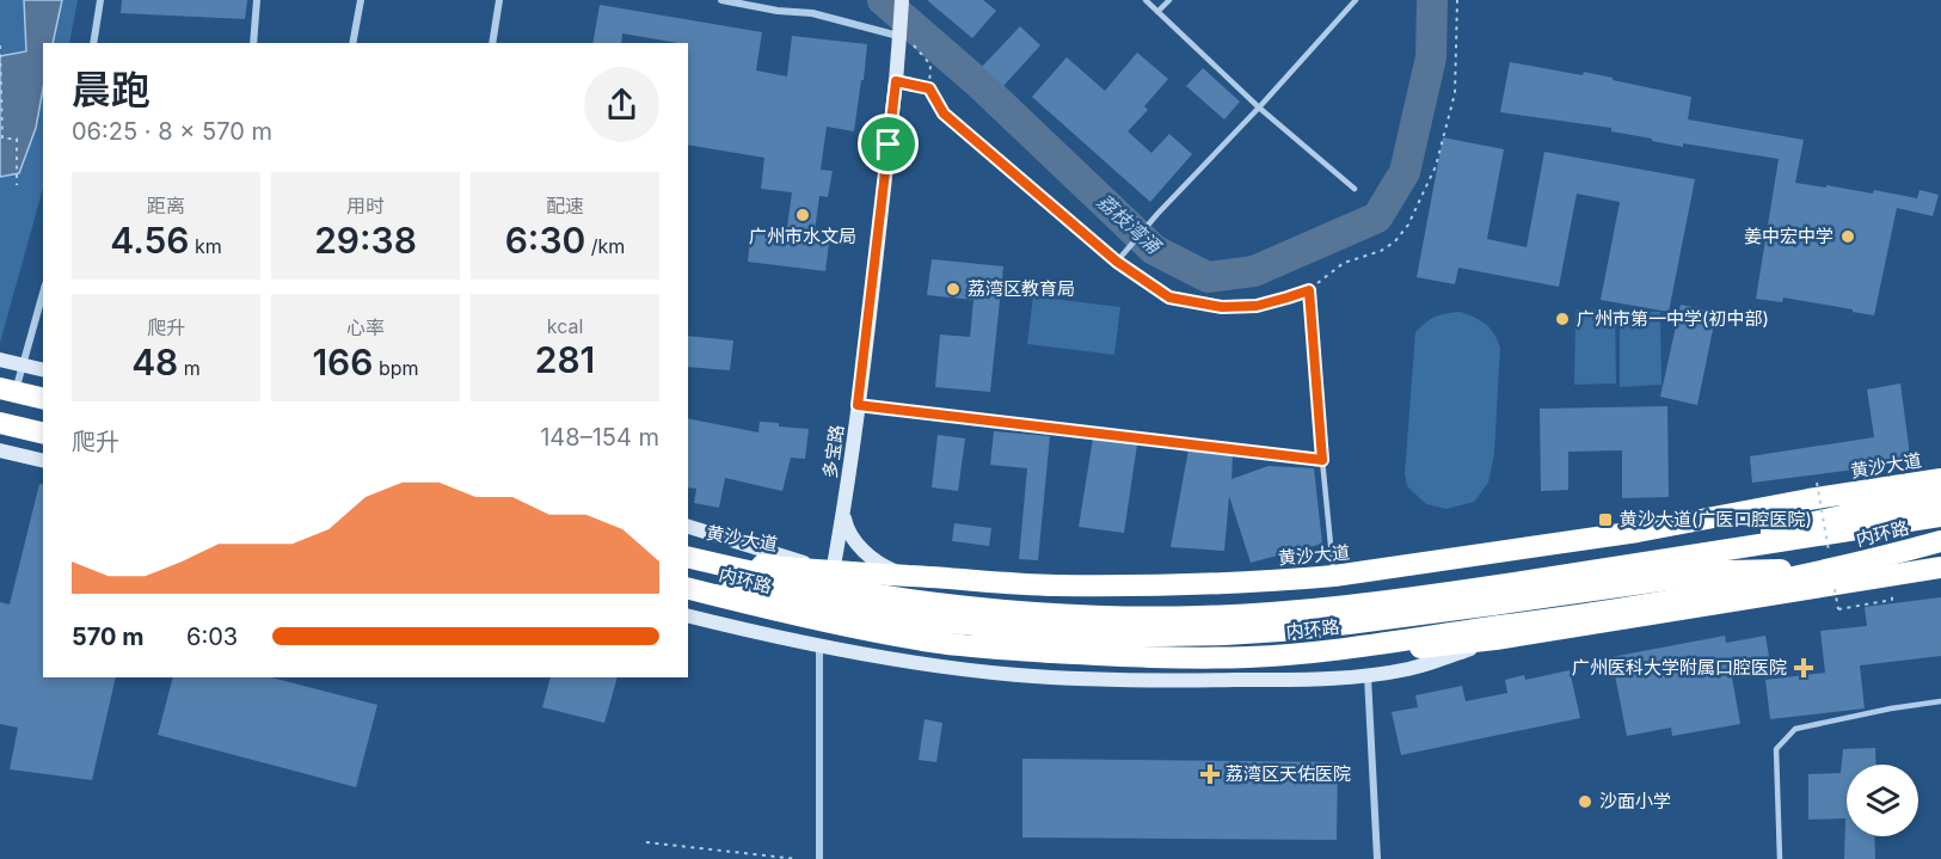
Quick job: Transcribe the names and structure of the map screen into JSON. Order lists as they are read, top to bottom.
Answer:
{
  "streets": {
    "highway": ["黄沙大道", "内环路"],
    "main road": ["多宝路"]
  },
  "crossings": [
    ["多宝路", "黄沙大道"]
  ],
  "water": ["荔枝湾涌"],
  "places": {
    "other": [
      "广州市水文局",
      "姜中宏中学",
      "荔湾区教育局",
      "广州市第一中学(初中部)",
      "沙面小学"
    ],
    "transit": ["黄沙大道(广医口腔医院)"],
    "health": ["广州医科大学附属口腔医院", "荔湾区天佑医院"]
  },
  "page": {
    "heading": ["晨跑", "06:25 · 8 × 570 m"],
    "stats": [
      ["距离", "4.56 km"],
      ["用时", "29:38"],
      ["配速", "6:30 /km"],
      ["爬升", "48 m"],
      ["心率", "166 bpm"],
      ["kcal", "281"]
    ],
    "chart": ["爬升", "148–154 m"],
    "list": [
      {
        "name": "570 m",
        "note": "6:03"
      }
    ]
  }
}
